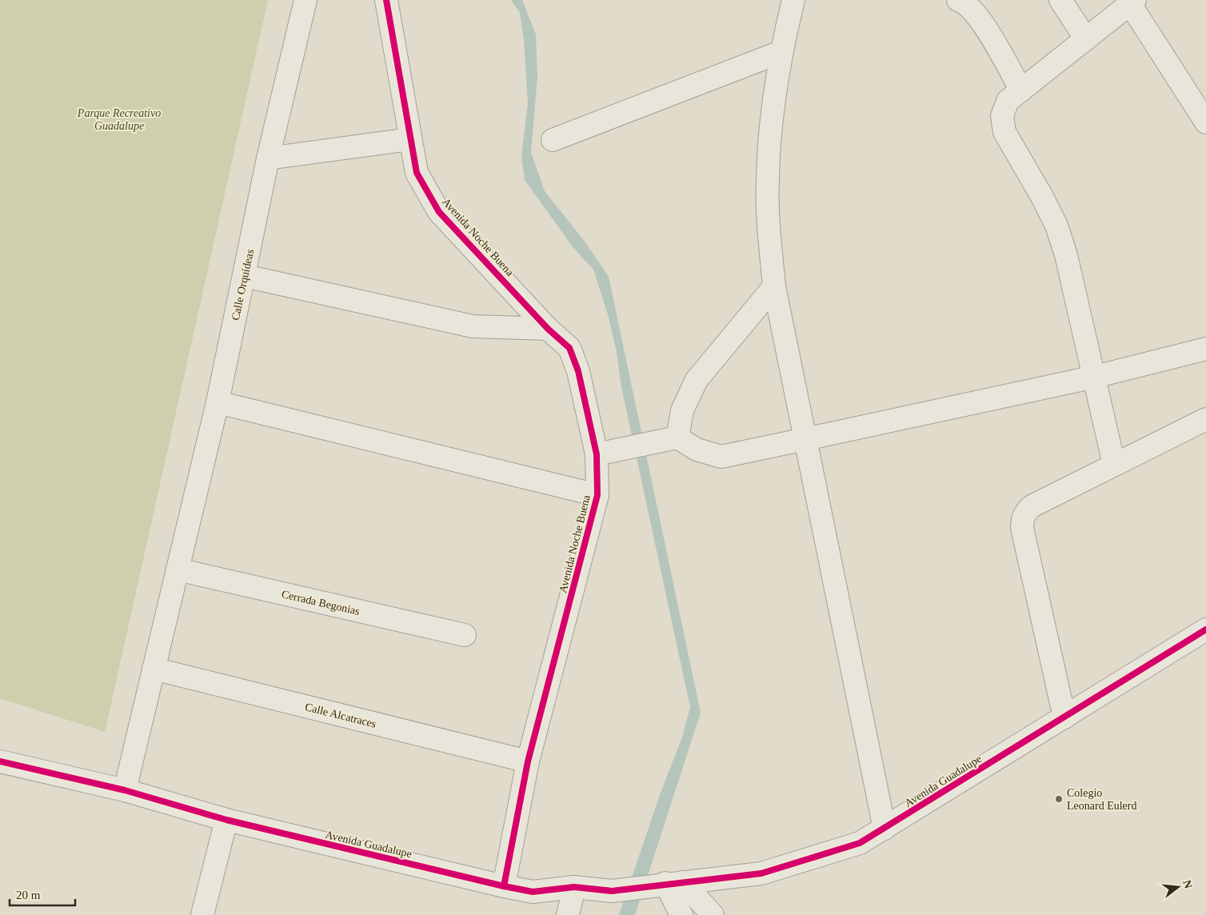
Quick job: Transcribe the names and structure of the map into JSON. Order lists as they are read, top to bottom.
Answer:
{
  "streets": {
    "street": [
      "Avenida Noche Buena",
      "Calle Orquídeas",
      "Cerrada Begonias",
      "Calle Alcatraces",
      "Avenida Guadalupe"
    ]
  },
  "crossings": [
    ["Avenida Noche Buena", "Calle Alcatraces"],
    ["Avenida Noche Buena", "Avenida Guadalupe"],
    ["Calle Orquídeas", "Cerrada Begonias"],
    ["Calle Orquídeas", "Calle Alcatraces"],
    ["Calle Orquídeas", "Avenida Guadalupe"]
  ],
  "parks": ["Parque Recreativo Guadalupe"],
  "places": ["Colegio Leonard Eulerd"],
  "scale_bar": "20 m",
  "north": "right"
}
